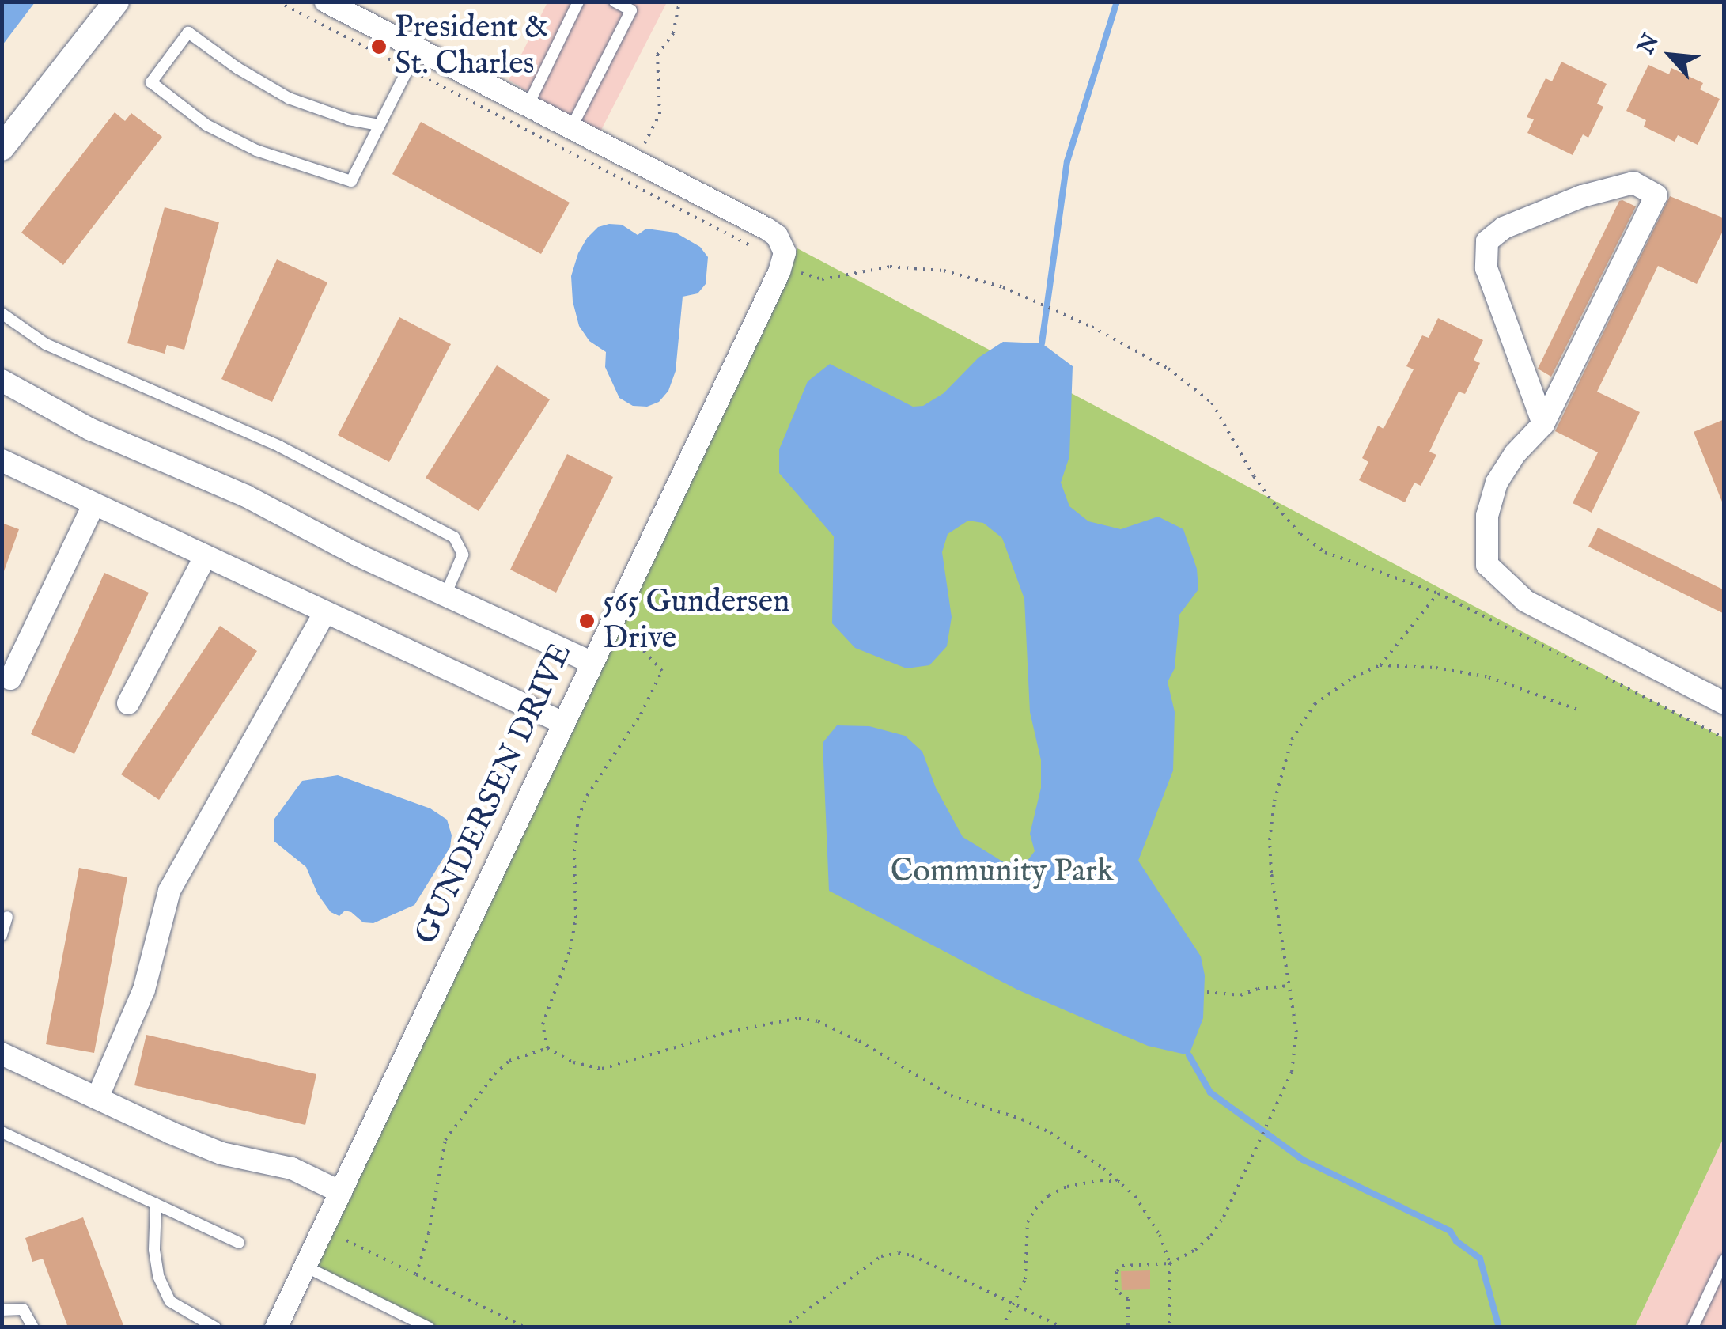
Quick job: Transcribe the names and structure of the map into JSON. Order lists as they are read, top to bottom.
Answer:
{
  "streets": {
    "street": ["GUNDERSEN DRIVE"]
  },
  "parks": ["Community Park"],
  "places": ["President & St. Charles", "565 Gundersen Drive"],
  "north": "top left"
}
